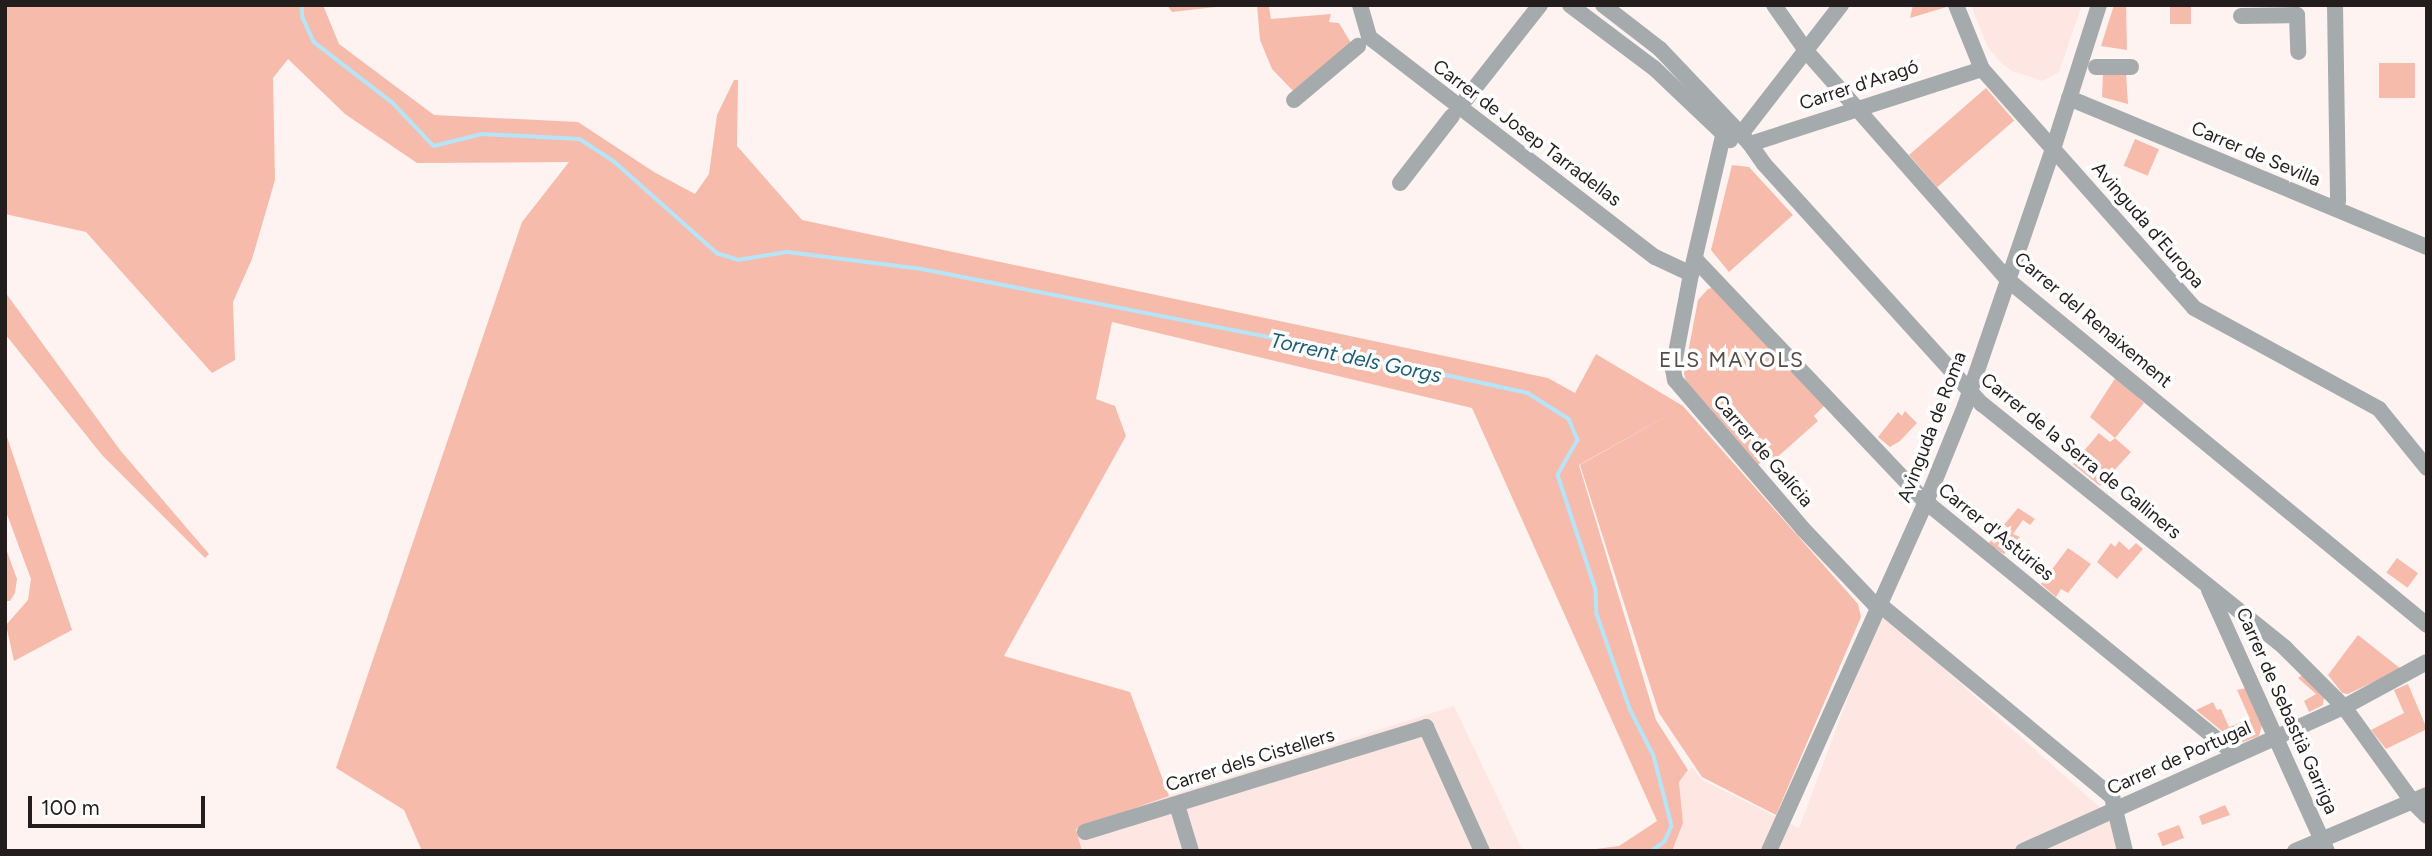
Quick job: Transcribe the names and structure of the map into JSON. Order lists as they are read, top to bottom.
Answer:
{
  "streets": {
    "street": [
      "Carrer d'Aragó",
      "Carrer de Josep Tarradellas",
      "Carrer de Sevilla",
      "Avinguda d'Europa",
      "Carrer del Renaixement",
      "Avinguda de Roma",
      "Carrer de Galícia",
      "Carrer de la Serra de Galliners",
      "Carrer d'Astúries",
      "Carrer de Sebastià Garriga",
      "Carrer de Portugal",
      "Carrer dels Cistellers"
    ]
  },
  "crossings": [
    ["Carrer d'Aragó", "Avinguda d'Europa"],
    ["Carrer d'Aragó", "Carrer del Renaixement"],
    ["Carrer d'Aragó", "Carrer de Galícia"],
    ["Carrer d'Aragó", "Carrer de la Serra de Galliners"],
    ["Carrer de Josep Tarradellas", "Carrer de Galícia"],
    ["Carrer de Josep Tarradellas", "Carrer d'Astúries"],
    ["Carrer de Sevilla", "Avinguda de Roma"],
    ["Avinguda d'Europa", "Avinguda de Roma"],
    ["Carrer del Renaixement", "Avinguda de Roma"],
    ["Avinguda de Roma", "Carrer de Galícia"],
    ["Avinguda de Roma", "Carrer de la Serra de Galliners"],
    ["Avinguda de Roma", "Carrer d'Astúries"],
    ["Carrer de Galícia", "Carrer de la Serra de Galliners"],
    ["Carrer de Galícia", "Carrer d'Astúries"],
    ["Carrer de Galícia", "Carrer de Portugal"],
    ["Carrer de la Serra de Galliners", "Carrer de Sebastià Garriga"],
    ["Carrer de la Serra de Galliners", "Carrer de Portugal"],
    ["Carrer d'Astúries", "Carrer de Portugal"],
    ["Carrer de Sebastià Garriga", "Carrer de Portugal"]
  ],
  "districts": ["ELS MAYOLS"],
  "water": ["Torrent dels Gorgs"],
  "scale_bar": "100 m"
}
